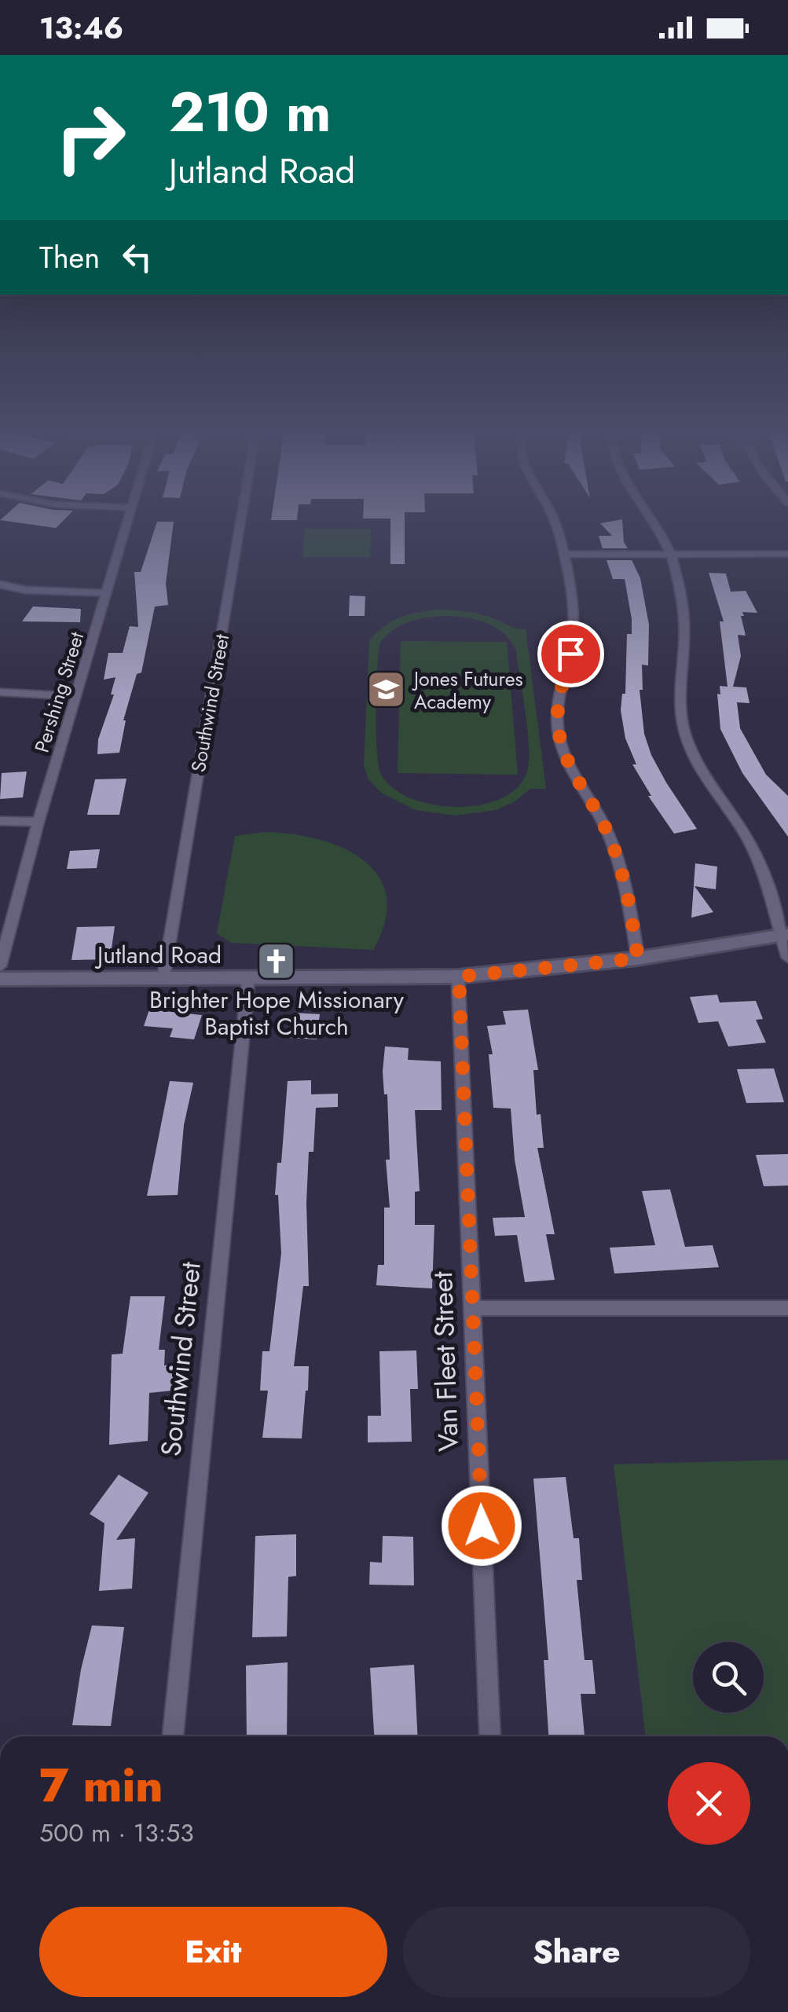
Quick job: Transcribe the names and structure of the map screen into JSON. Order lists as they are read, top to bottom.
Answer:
{
  "streets": {
    "street": [
      "Pershing Street",
      "Southwind Street",
      "Jutland Road",
      "Van Fleet Street"
    ]
  },
  "crossings": [
    ["Southwind Street", "Jutland Road"],
    ["Jutland Road", "Van Fleet Street"]
  ],
  "places": {
    "school or university": ["Jones Futures Academy"],
    "church": ["Brighter Hope Missionary Baptist Church"]
  },
  "page": {
    "status": "13:46",
    "turn": ["210 m", "Jutland Road"],
    "then": "Then",
    "heading": ["7 min", "500 m · 13:53"],
    "buttons": ["Exit", "Share"]
  }
}
